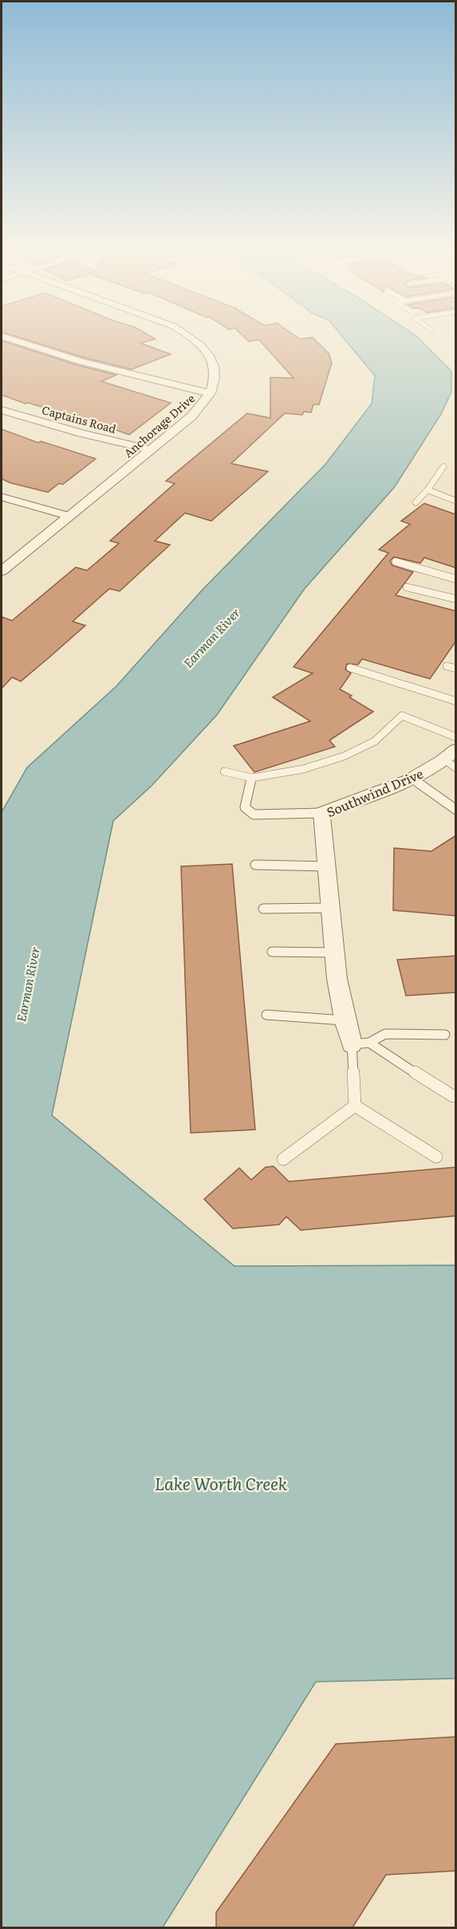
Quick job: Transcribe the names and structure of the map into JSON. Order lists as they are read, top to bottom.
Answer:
{
  "streets": {
    "street": ["Captains Road", "Anchorage Drive", "Southwind Drive"]
  },
  "crossings": [
    ["Captains Road", "Anchorage Drive"]
  ],
  "water": ["Earman River", "Lake Worth Creek"]
}
